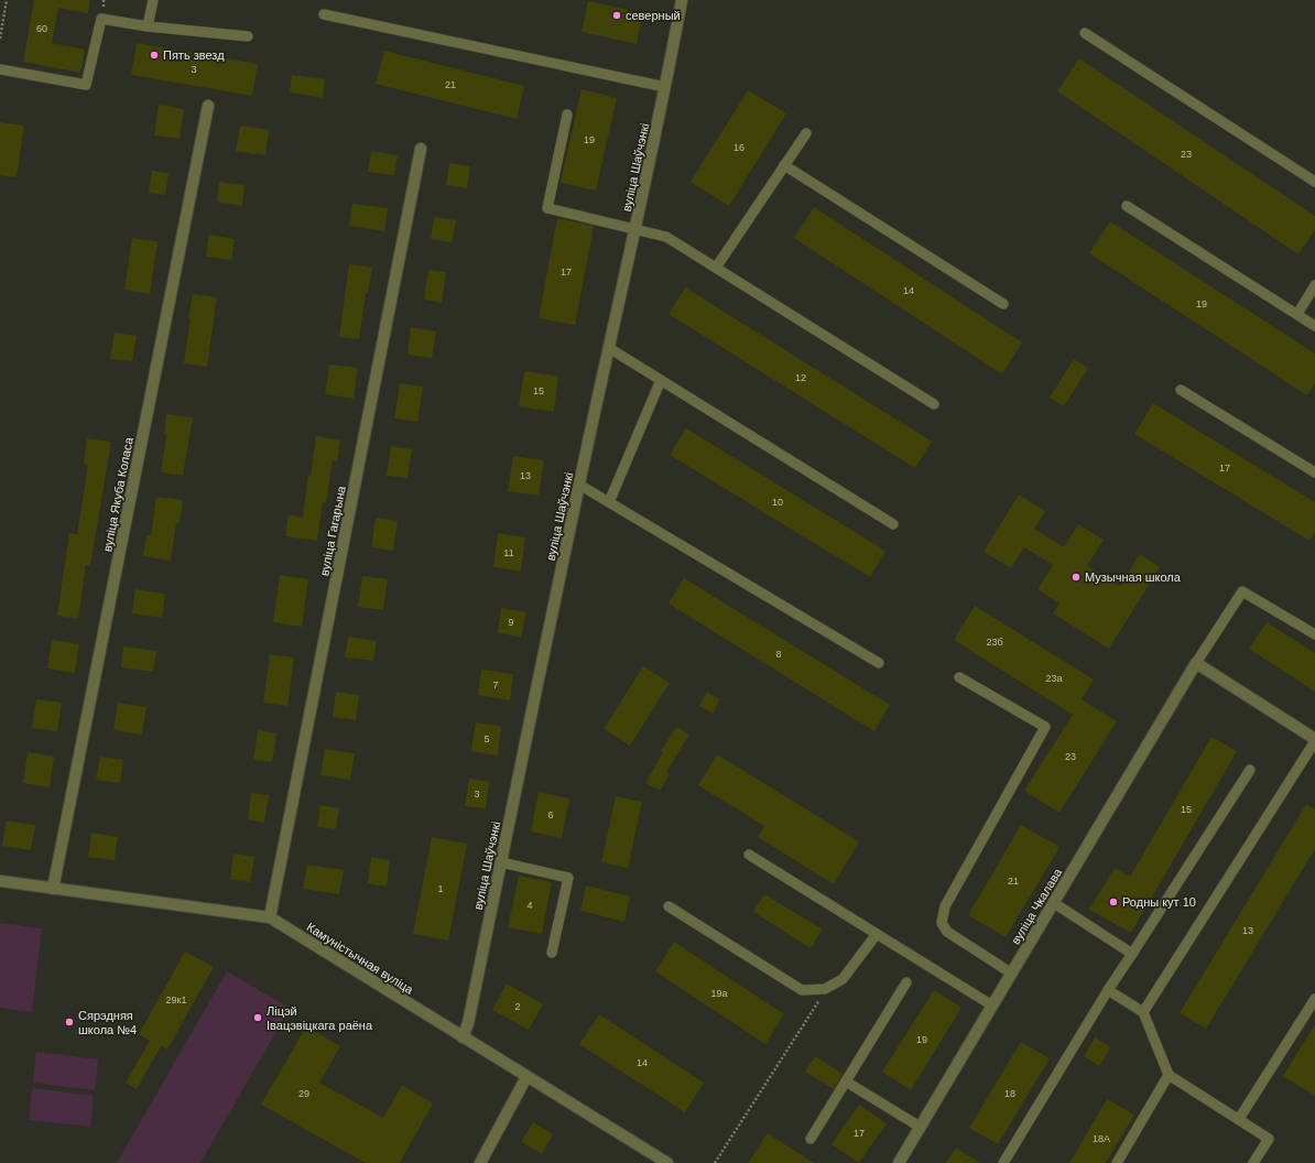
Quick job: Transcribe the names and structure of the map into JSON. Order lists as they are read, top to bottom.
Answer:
{
  "streets": {
    "street": [
      "вуліца Шаўчэнкі",
      "вуліца Якуба Коласа",
      "вуліца Гагарына",
      "вуліца Чкалава",
      "Камуністычная вуліца"
    ]
  },
  "crossings": [
    ["вуліца Шаўчэнкі", "Камуністычная вуліца"],
    ["вуліца Якуба Коласа", "Камуністычная вуліца"],
    ["вуліца Гагарына", "Камуністычная вуліца"]
  ],
  "places": [
    "северный",
    "Пять звезд",
    "Музычная школа",
    "Родны кут 10",
    "Ліцэй Івацэвіцкага раёна",
    "Сярэдняя школа №4"
  ],
  "house_numbers": [
    "60",
    "3",
    "21",
    "19",
    "16",
    "23",
    "17",
    "14",
    "19",
    "12",
    "15",
    "17",
    "13",
    "10",
    "11",
    "9",
    "23б",
    "8",
    "23а",
    "7",
    "5",
    "23",
    "3",
    "15",
    "6",
    "21",
    "1",
    "4",
    "13",
    "19а",
    "29к1",
    "2",
    "19",
    "14",
    "29",
    "18",
    "17",
    "18А"
  ]
}
